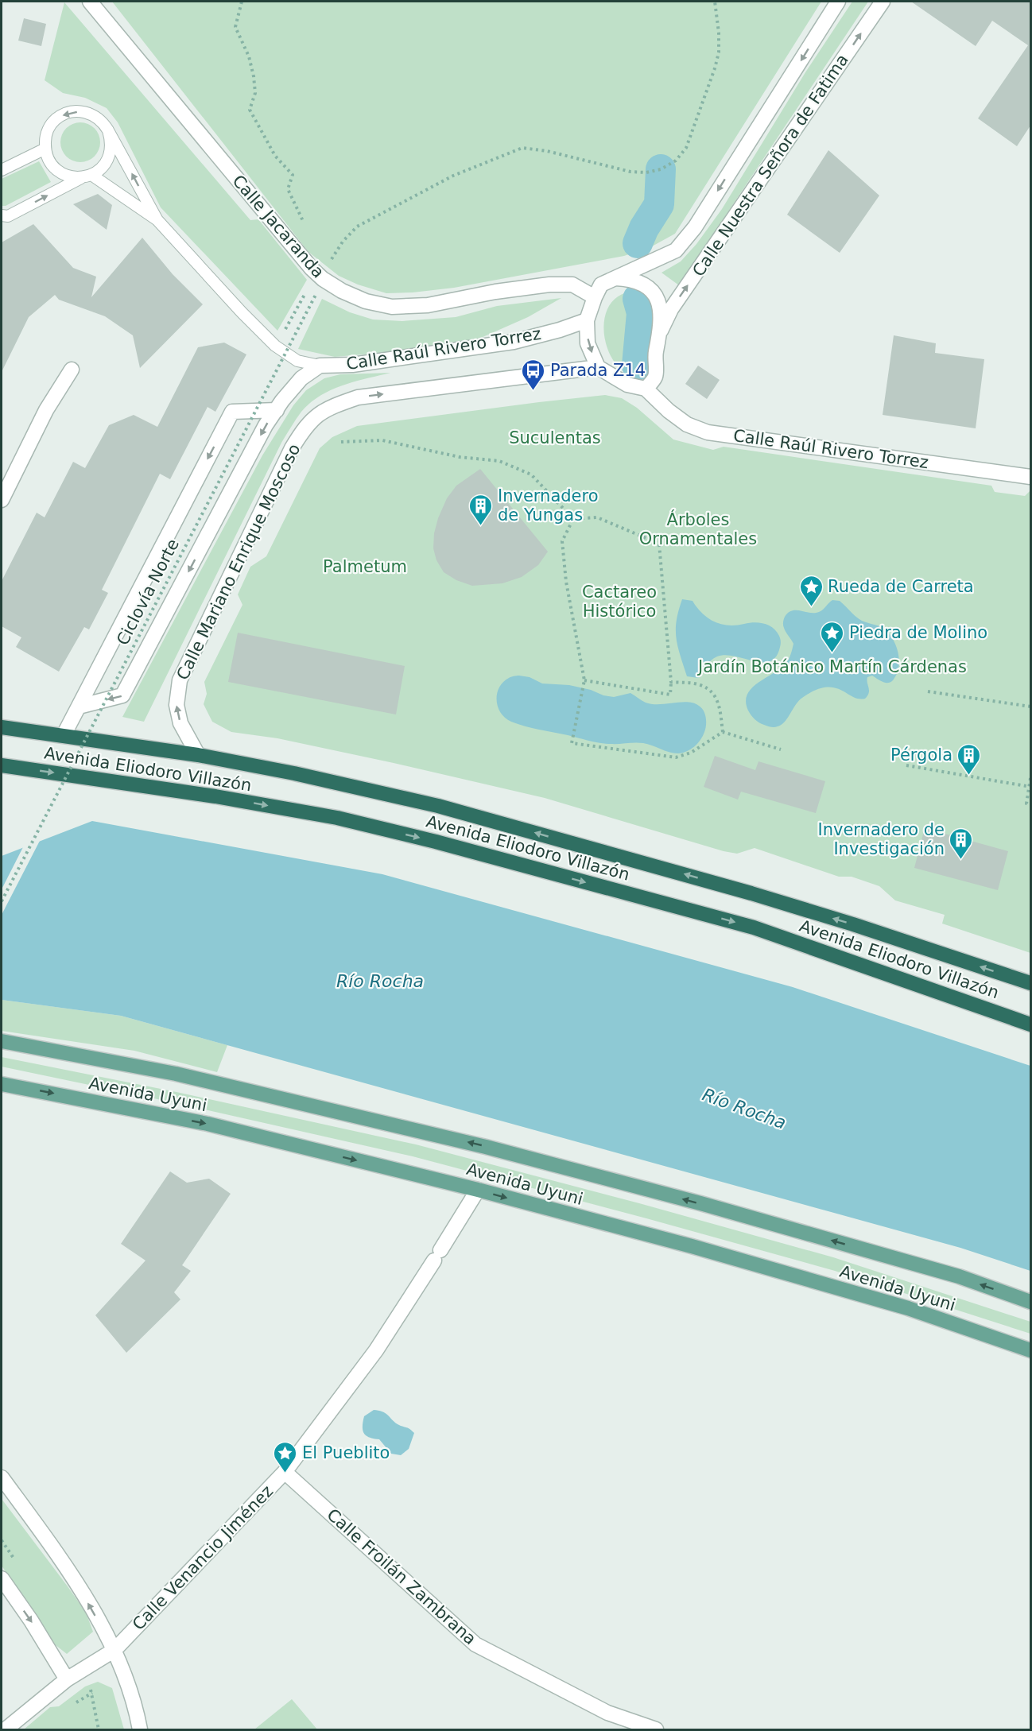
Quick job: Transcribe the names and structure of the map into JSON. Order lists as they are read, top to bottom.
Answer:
{
  "streets": {
    "highway": ["Avenida Eliodoro Villazón"],
    "main road": ["Avenida Uyuni"],
    "street": [
      "Calle Nuestra Señora de Fatima",
      "Calle Jacaranda",
      "Calle Raúl Rivero Torrez",
      "Calle Mariano Enrique Moscoso",
      "Calle Venancio Jiménez",
      "Calle Froilán Zambrana"
    ],
    "path": ["Ciclovía Norte"]
  },
  "crossings": [
    ["Calle Nuestra Señora de Fatima", "Calle Jacaranda"],
    ["Calle Nuestra Señora de Fatima", "Calle Raúl Rivero Torrez"],
    ["Calle Jacaranda", "Calle Raúl Rivero Torrez"],
    ["Calle Raúl Rivero Torrez", "Calle Mariano Enrique Moscoso"],
    ["Calle Mariano Enrique Moscoso", "Avenida Eliodoro Villazón"],
    ["Avenida Uyuni", "Calle Venancio Jiménez"],
    ["Calle Venancio Jiménez", "Calle Froilán Zambrana"]
  ],
  "water": ["Río Rocha"],
  "parks": [
    "Suculentas",
    "Árboles Ornamentales",
    "Palmetum",
    "Cactareo Histórico",
    "Jardín Botánico Martín Cárdenas"
  ],
  "places": {
    "bus stop": ["Parada Z14"],
    "building": ["Invernadero de Yungas", "Pérgola", "Invernadero de Investigación"],
    "place": ["Rueda de Carreta", "Piedra de Molino", "El Pueblito"]
  }
}
